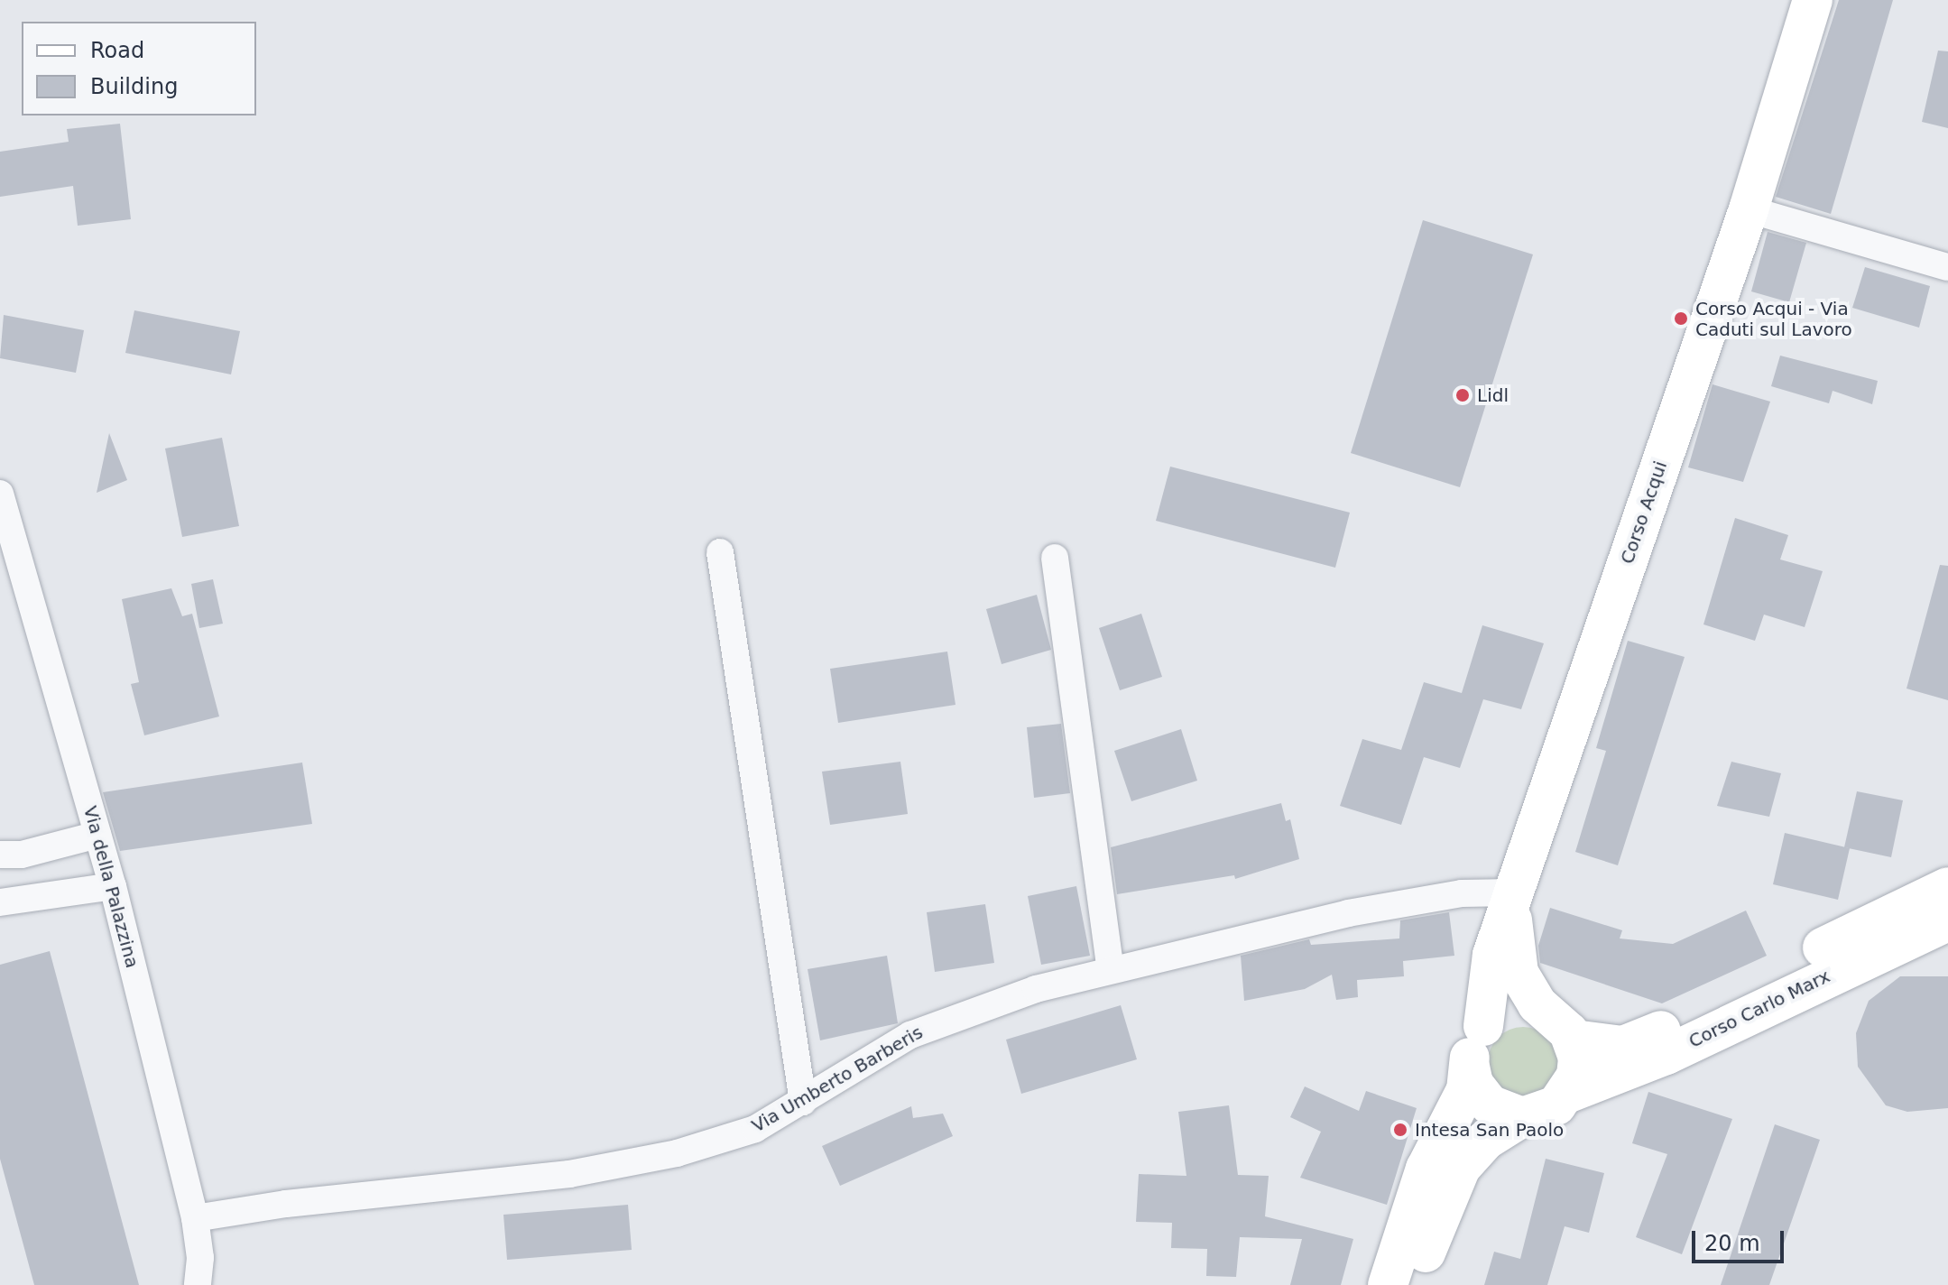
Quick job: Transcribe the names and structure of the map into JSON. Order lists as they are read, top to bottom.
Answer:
{
  "streets": {
    "street": [
      "Corso Acqui",
      "Via della Palazzina",
      "Corso Carlo Marx",
      "Via Umberto Barberis"
    ]
  },
  "crossings": [
    ["Corso Acqui", "Corso Carlo Marx"],
    ["Corso Acqui", "Via Umberto Barberis"],
    ["Via della Palazzina", "Via Umberto Barberis"]
  ],
  "places": ["Corso Acqui - Via Caduti sul Lavoro", "Lidl", "Intesa San Paolo"],
  "legend": ["Road", "Building"],
  "scale_bar": "20 m"
}
